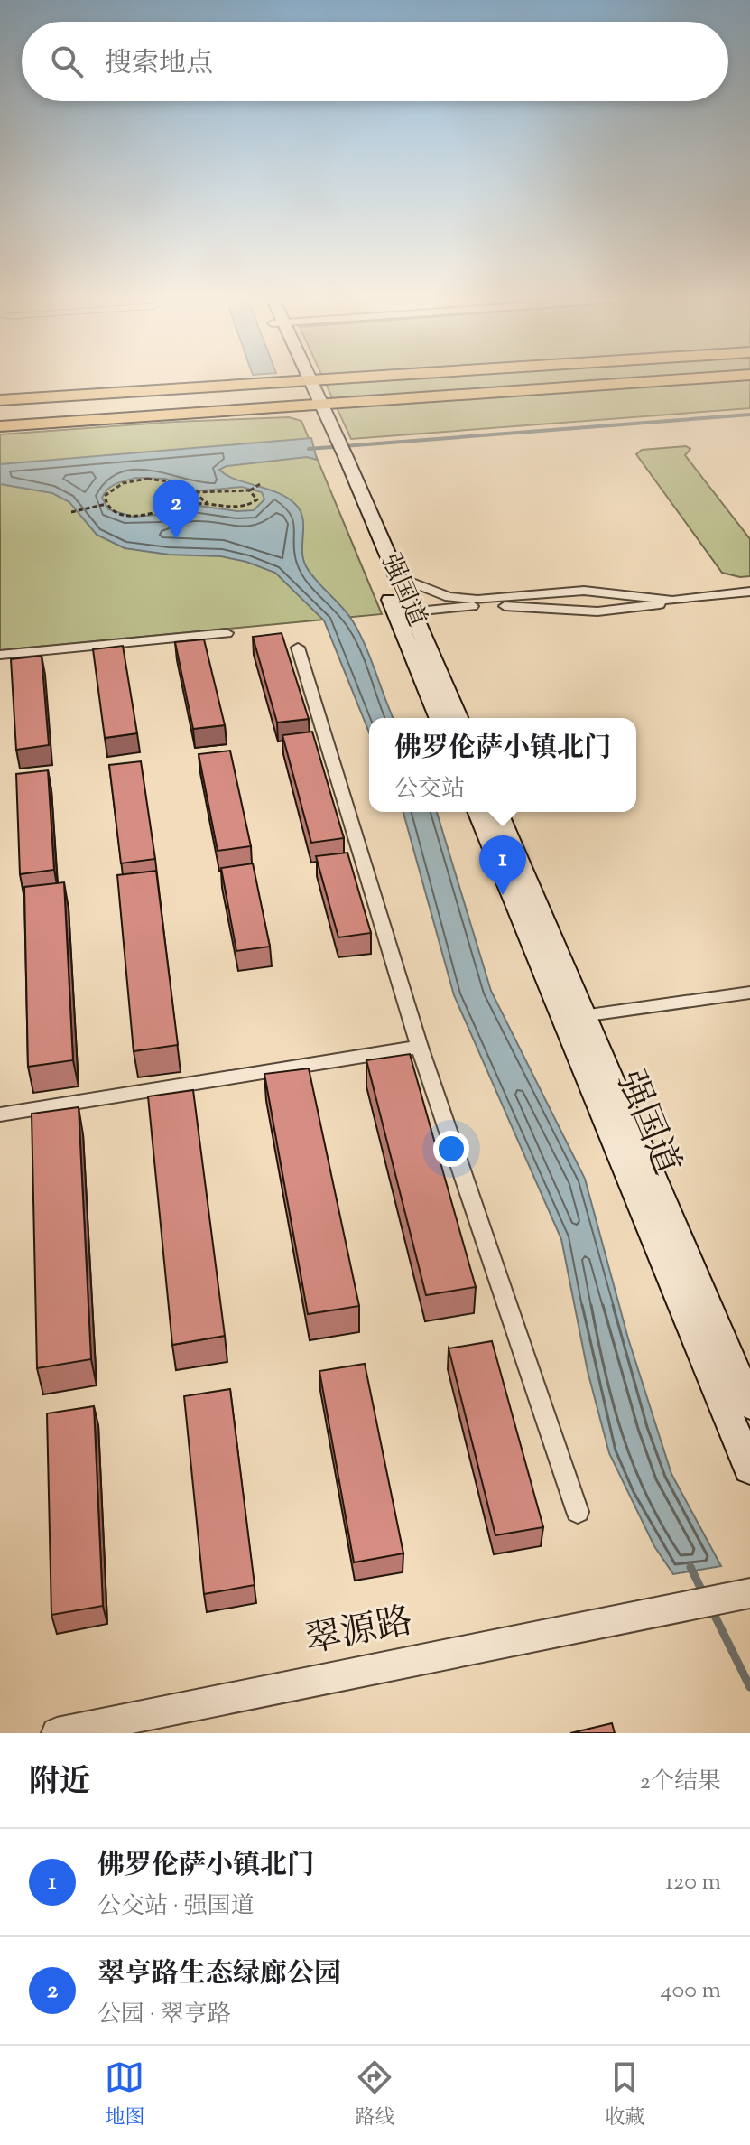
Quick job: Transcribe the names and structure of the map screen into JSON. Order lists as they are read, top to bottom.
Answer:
{
  "streets": {
    "main road": ["强国道"],
    "street": ["翠源路"]
  },
  "page": {
    "search": "搜索地点",
    "pins": ["2", "1"],
    "popup": ["佛罗伦萨小镇北门", "公交站"],
    "heading": ["附近", "2个结果"],
    "list": [
      {
        "mark": "1",
        "name": "佛罗伦萨小镇北门",
        "note": "公交站 · 强国道",
        "value": "120 m"
      },
      {
        "mark": "2",
        "name": "翠亨路生态绿廊公园",
        "note": "公园 · 翠亨路",
        "value": "400 m"
      }
    ],
    "nav": ["地图", "路线", "收藏"]
  }
}
